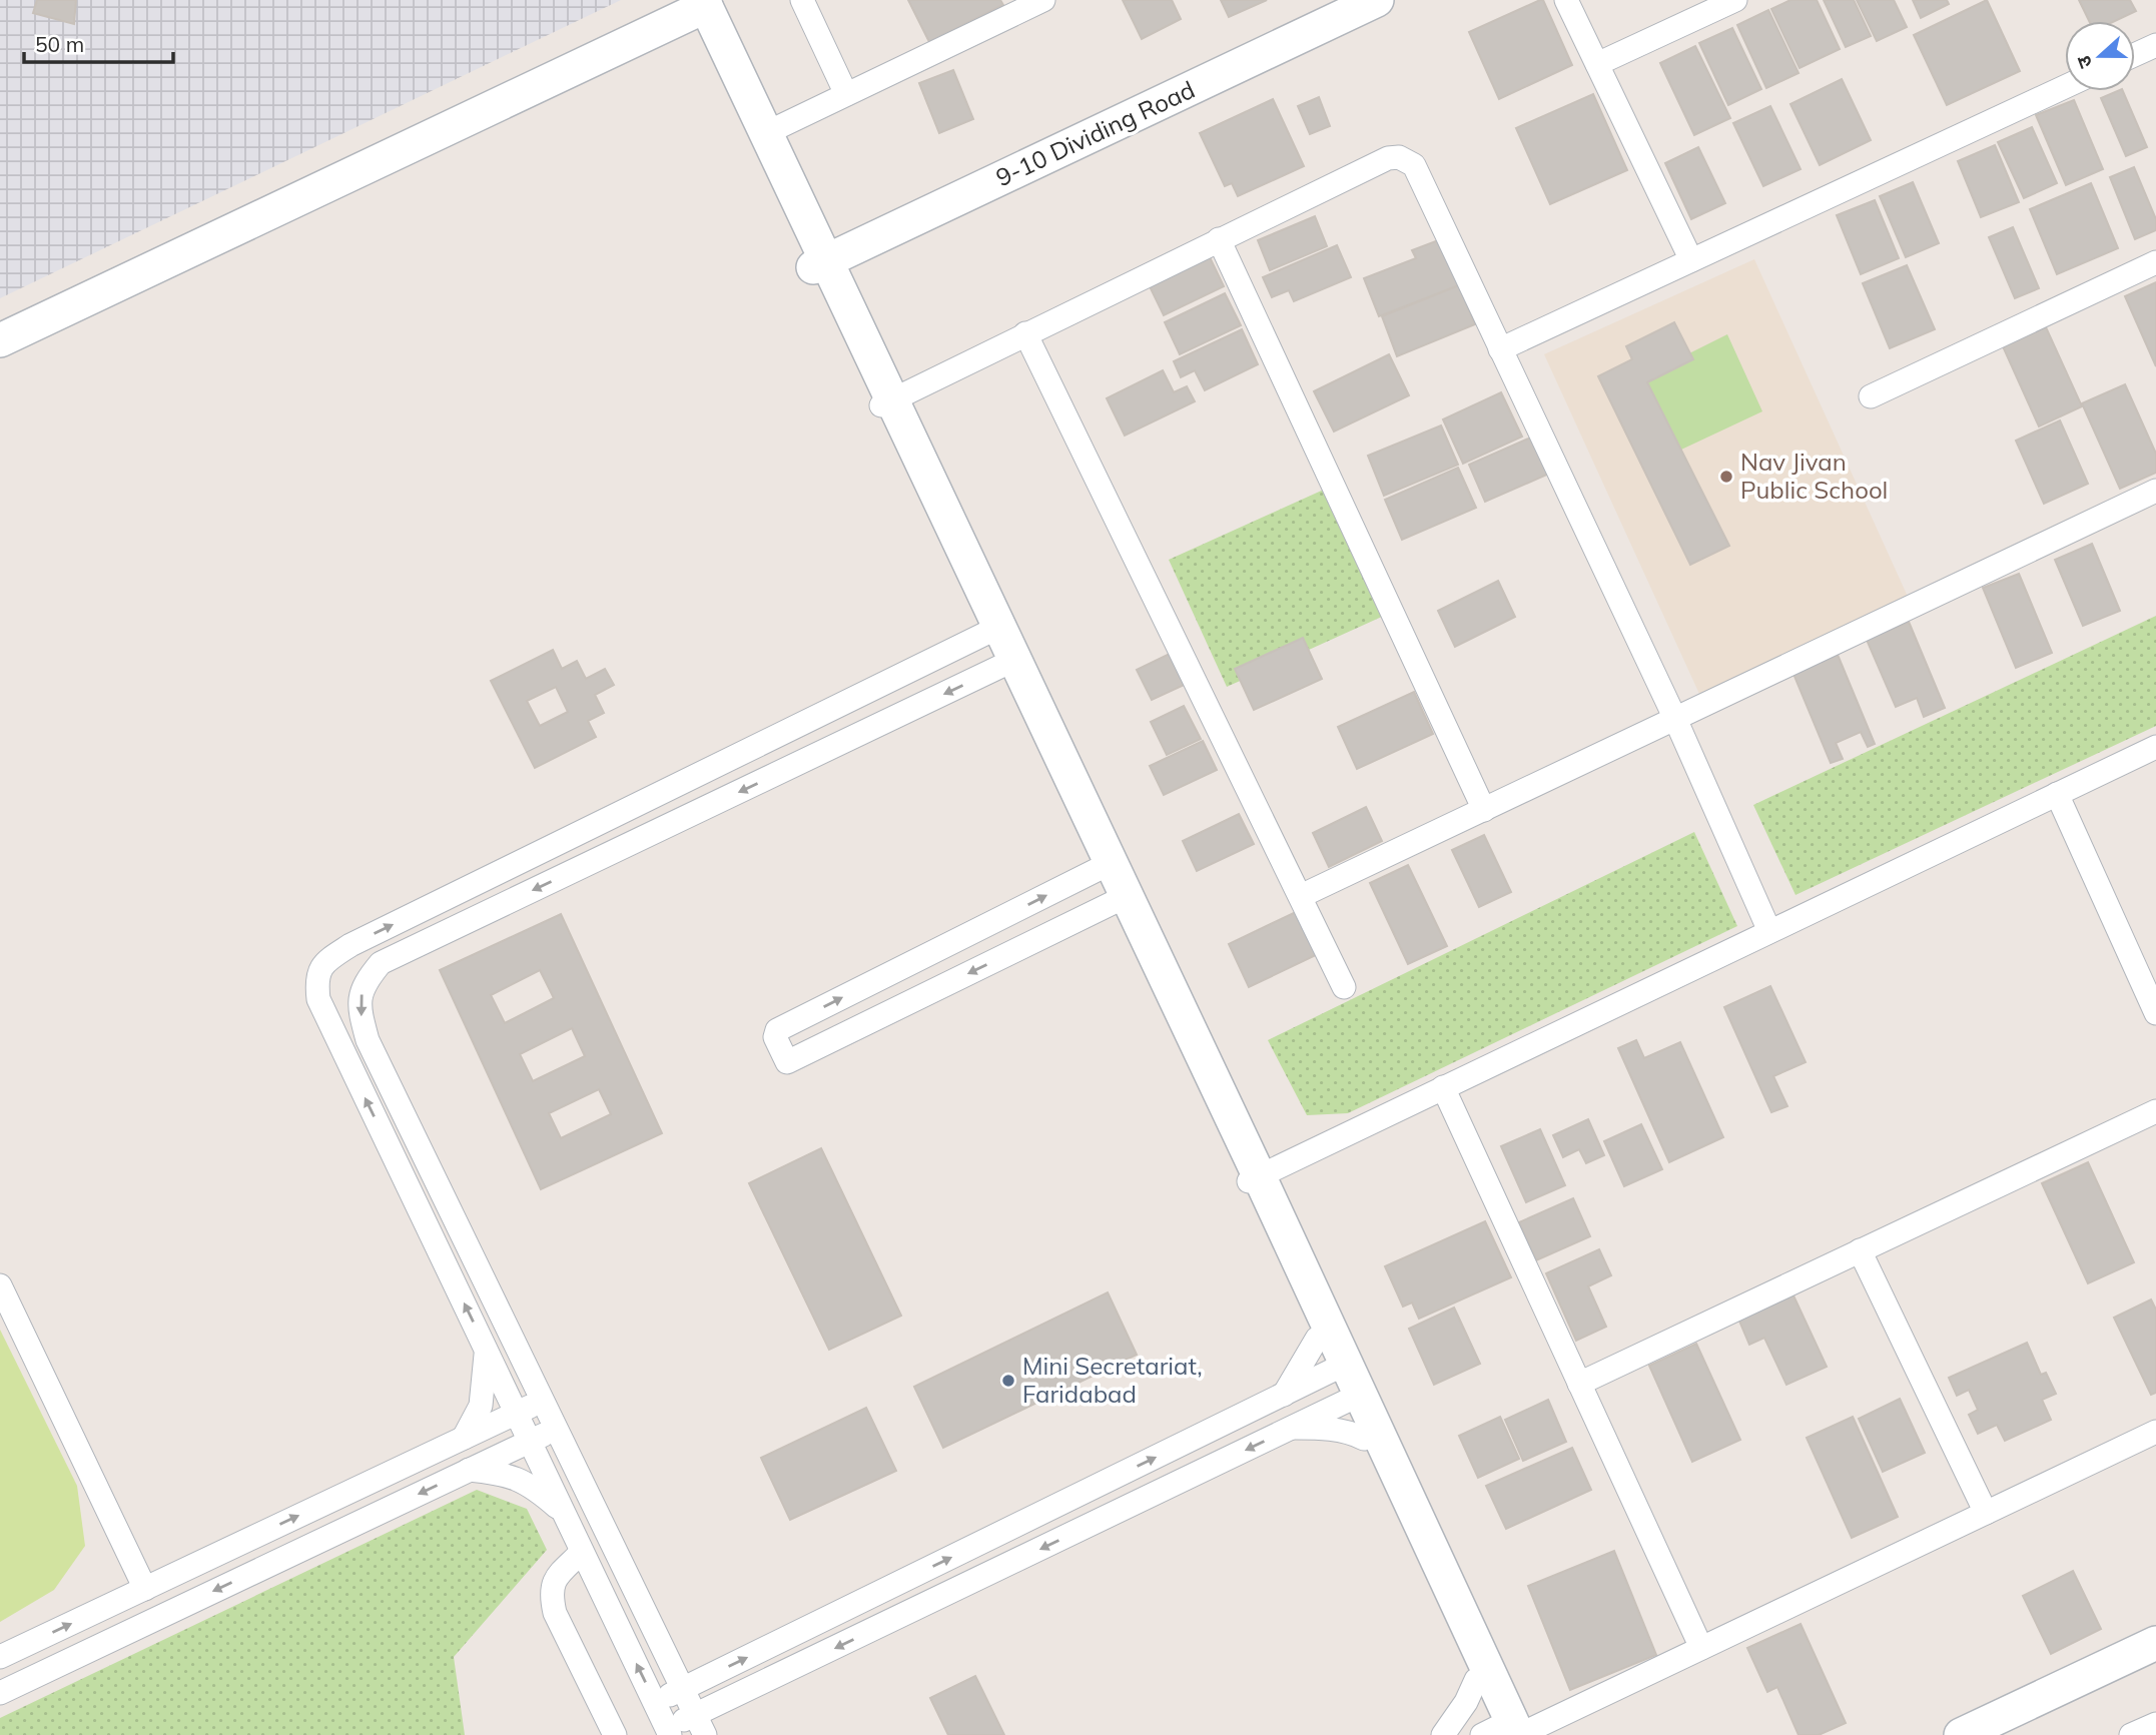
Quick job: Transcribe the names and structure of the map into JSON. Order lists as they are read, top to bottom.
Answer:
{
  "streets": {
    "street": ["9-10 Dividing Road"]
  },
  "places": ["Nav Jivan Public School", "Mini Secretariat, Faridabad"],
  "scale_bar": "50 m",
  "north": "left"
}
